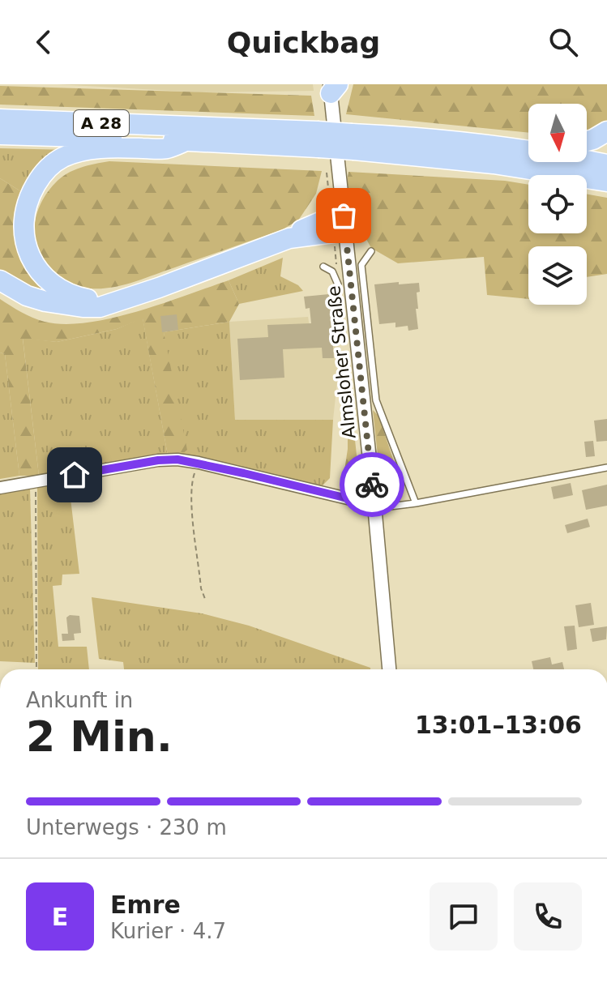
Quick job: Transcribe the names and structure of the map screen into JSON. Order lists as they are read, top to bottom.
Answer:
{
  "streets": {
    "highway": ["A 28"],
    "street": ["Almsloher Straße"]
  },
  "north": "bottom",
  "page": {
    "header": "Quickbag",
    "heading": ["2 Min.", "Ankunft in", "13:01–13:06"],
    "panel": ["Emre", "Kurier · 4.7"],
    "bar": "Unterwegs · 230 m",
    "round": "E"
  }
}
